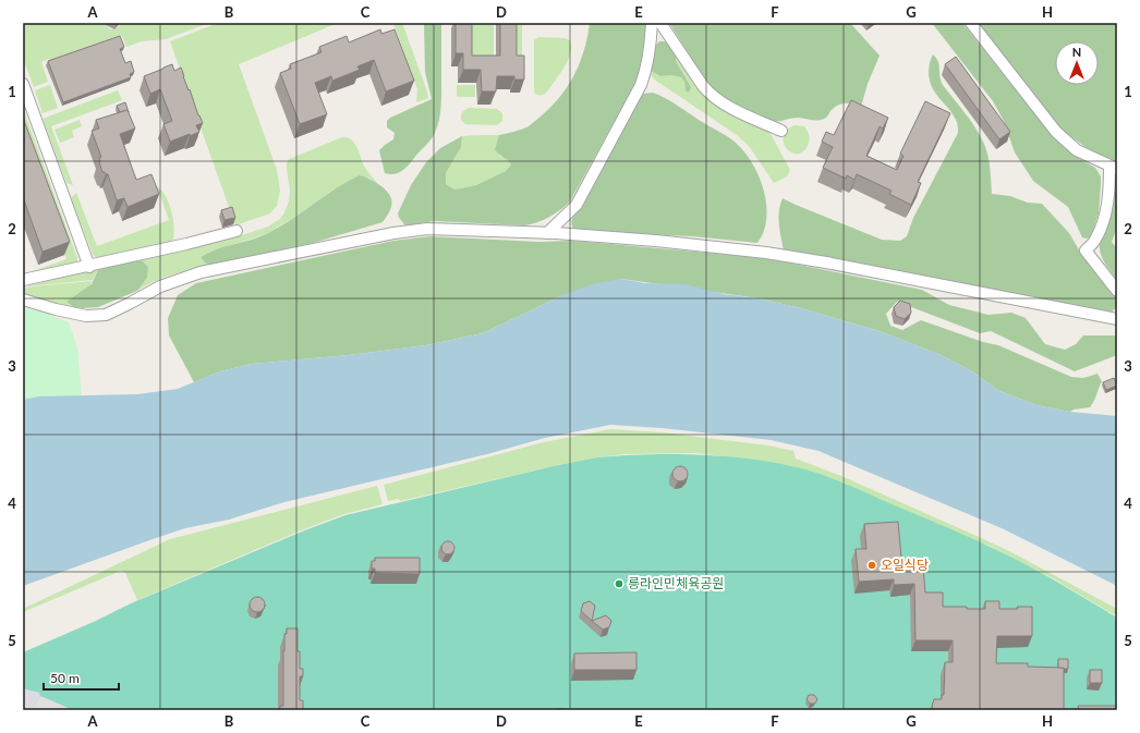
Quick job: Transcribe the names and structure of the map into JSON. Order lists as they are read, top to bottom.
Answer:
{
  "places": ["오일식당", "릉라인민체육공원"],
  "scale_bar": "50 m",
  "north": "top",
  "grid": {
    "columns": [
      "A",
      "B",
      "C",
      "D",
      "E",
      "F",
      "G",
      "H"
    ],
    "rows": [
      "1",
      "2",
      "3",
      "4",
      "5"
    ]
  }
}
